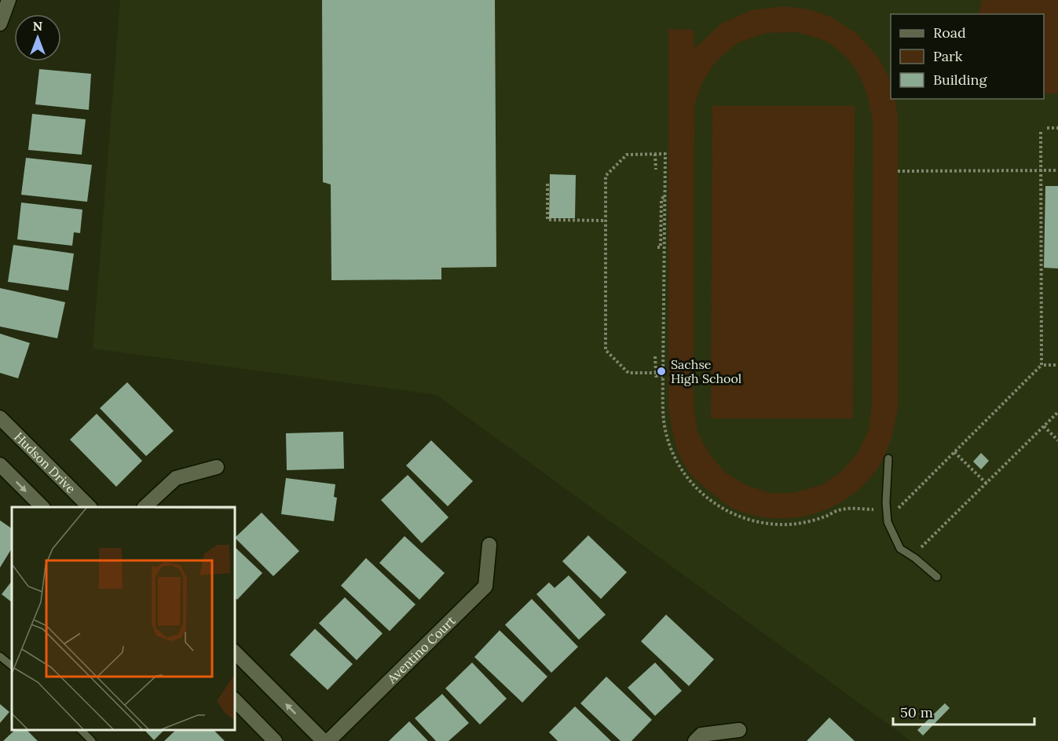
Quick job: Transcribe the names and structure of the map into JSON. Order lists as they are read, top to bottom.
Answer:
{
  "streets": {
    "street": ["Hudson Drive", "Aventino Court"]
  },
  "places": ["Sachse High School"],
  "legend": ["Road", "Park", "Building"],
  "scale_bar": "50 m",
  "north": "top"
}
